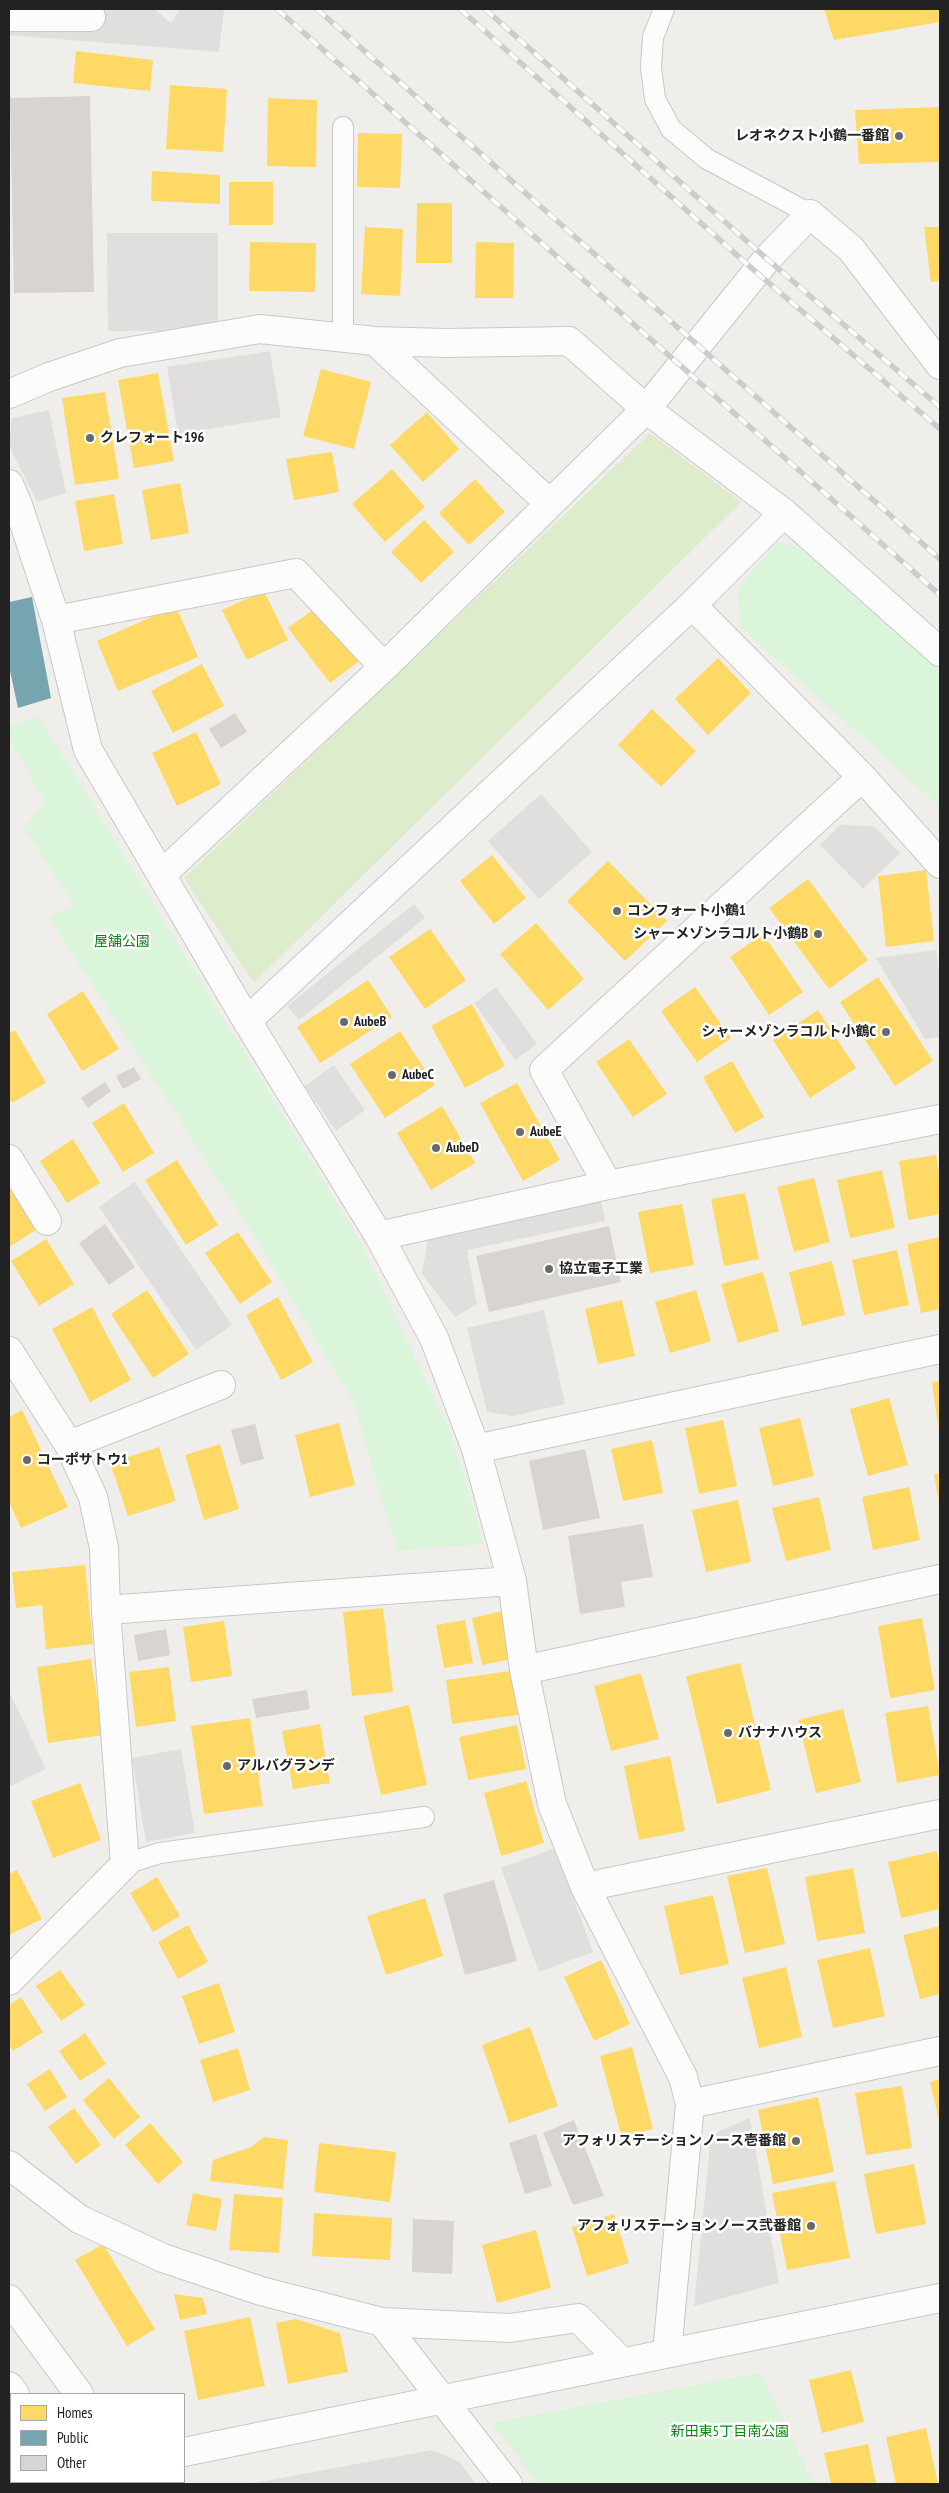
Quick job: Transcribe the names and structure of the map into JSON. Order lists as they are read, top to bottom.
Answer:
{
  "parks": ["屋舗公園", "新田東5丁目南公園"],
  "places": [
    "レオネクスト小鶴一番館",
    "クレフォート196",
    "コンフォート小鶴1",
    "シャーメゾンラコルト小鶴B",
    "AubeB",
    "シャーメゾンラコルト小鶴C",
    "AubeC",
    "AubeE",
    "AubeD",
    "協立電子工業",
    "コーポサトウ1",
    "バナナハウス",
    "アルバグランデ",
    "アフォリステーションノース壱番館",
    "アフォリステーションノース弐番館"
  ],
  "legend": ["Homes", "Public", "Other"]
}
